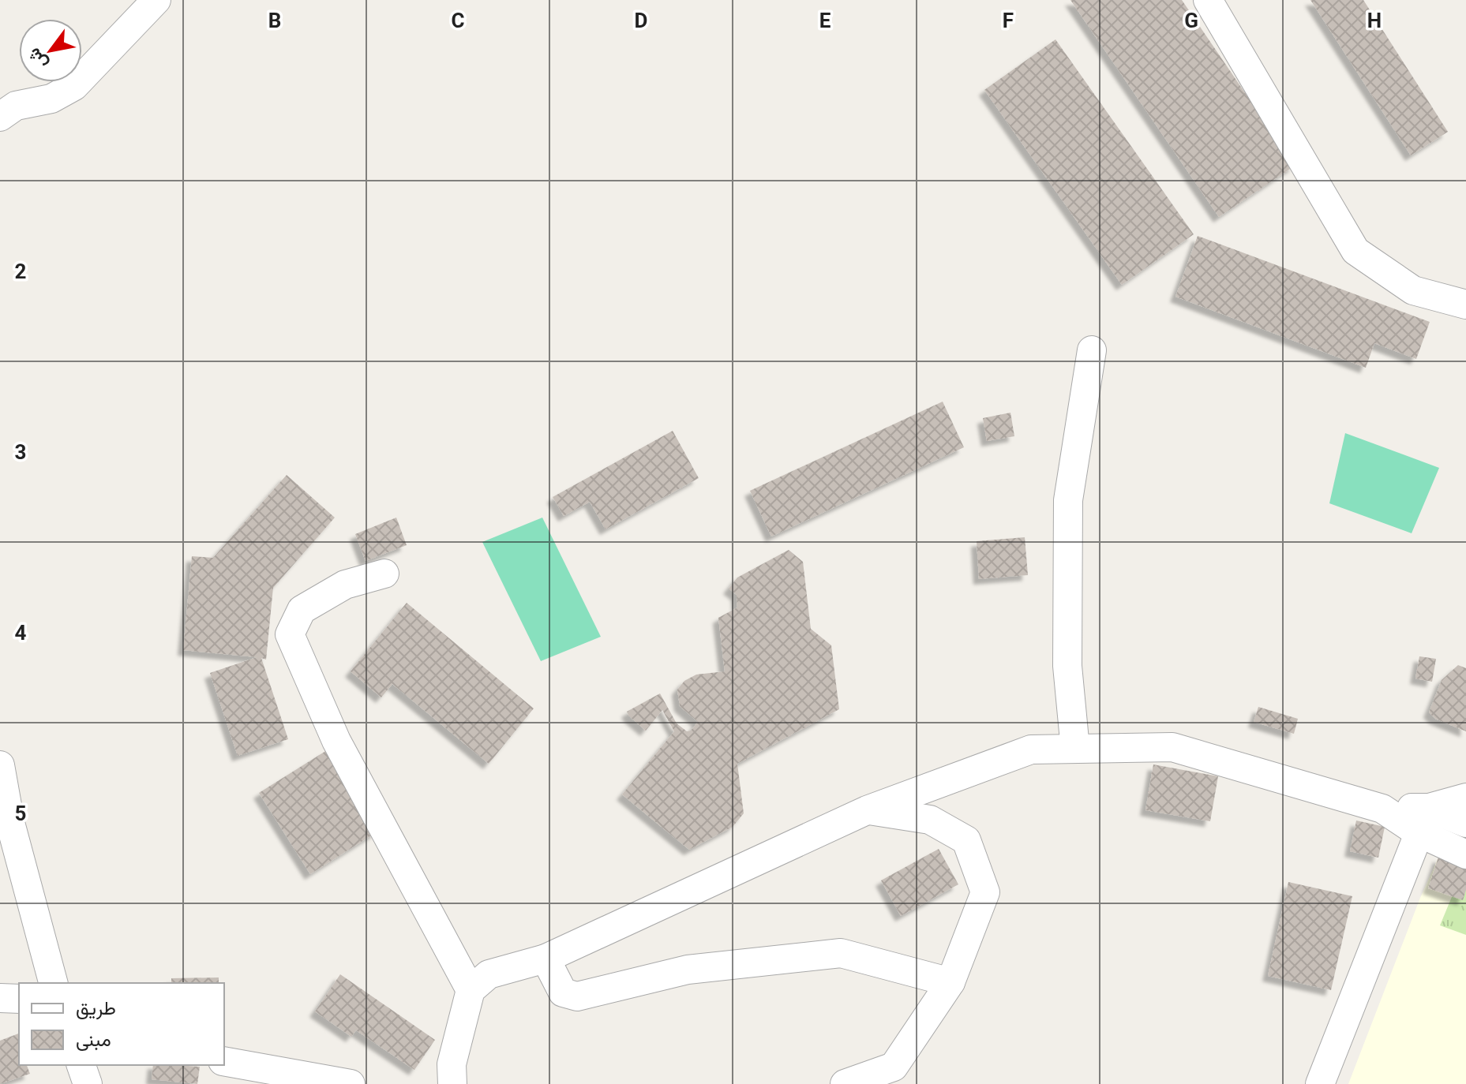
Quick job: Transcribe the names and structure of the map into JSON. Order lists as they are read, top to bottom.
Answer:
{
  "legend": ["طريق", "مبنى"],
  "north": "bottom left",
  "grid": {
    "columns": [
      "B",
      "C",
      "D",
      "E",
      "F",
      "G",
      "H"
    ],
    "rows": [
      "2",
      "3",
      "4",
      "5"
    ]
  }
}
